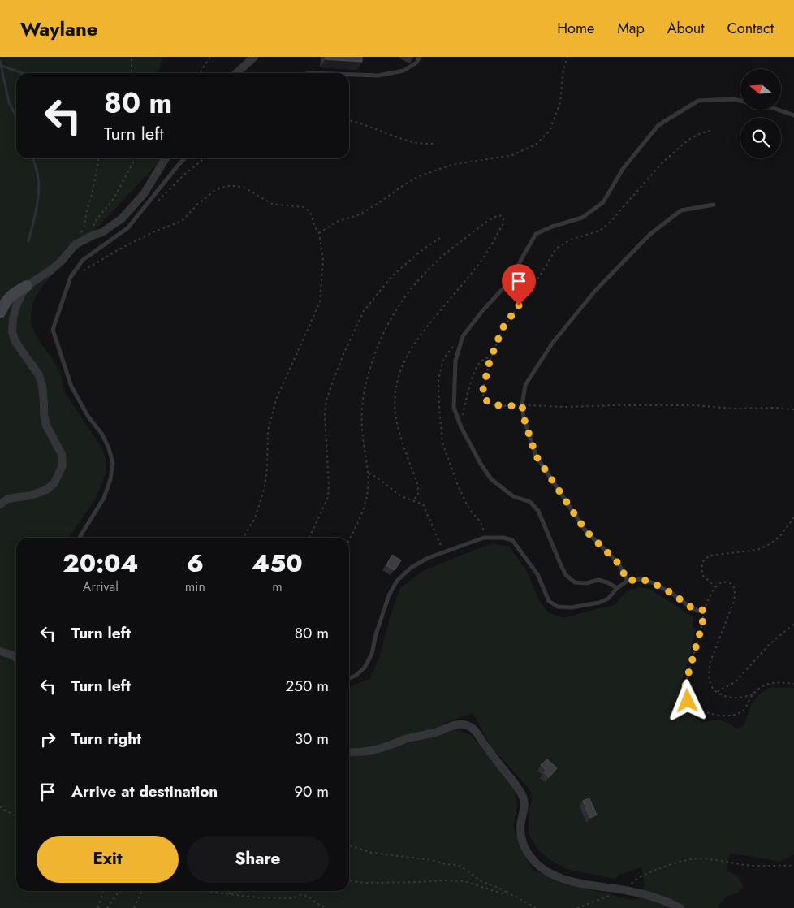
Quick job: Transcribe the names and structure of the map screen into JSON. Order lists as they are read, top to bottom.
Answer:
{
  "north": "left",
  "page": {
    "header": "Waylane",
    "nav": [
      "Home",
      "Map",
      "About",
      "Contact"
    ],
    "turn": ["80 m", "Turn left"],
    "eta": [
      "20:04",
      "Arrival",
      "6",
      "min",
      "450",
      "m"
    ],
    "list": [
      {
        "name": "Turn left",
        "value": "80 m"
      },
      {
        "name": "Turn left",
        "value": "250 m"
      },
      {
        "name": "Turn right",
        "value": "30 m"
      },
      {
        "name": "Arrive at destination",
        "value": "90 m"
      }
    ],
    "buttons": ["Exit", "Share"]
  }
}
